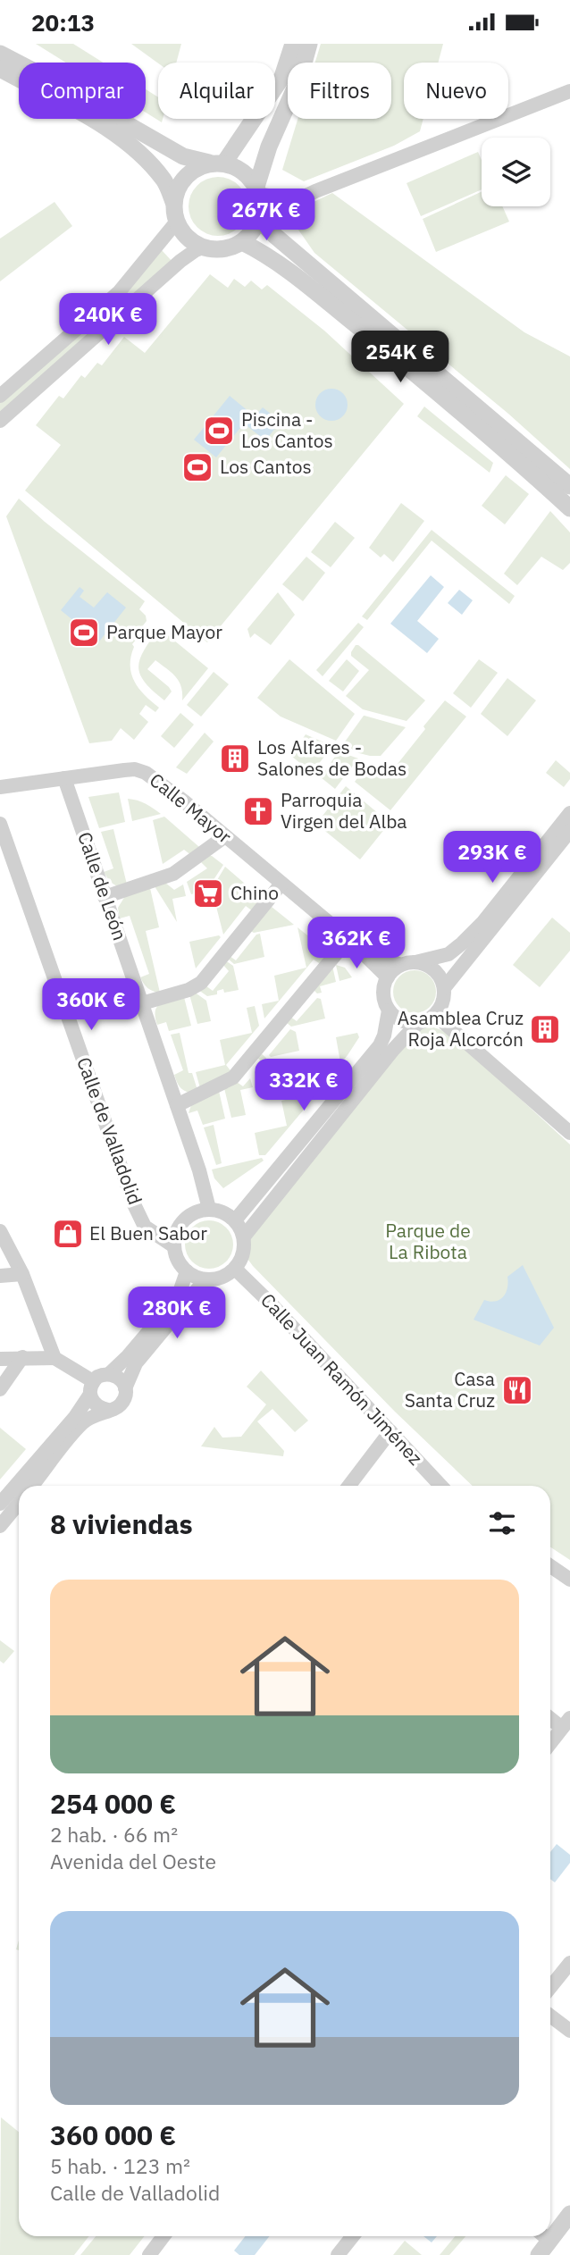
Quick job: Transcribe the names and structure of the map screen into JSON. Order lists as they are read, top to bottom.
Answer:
{
  "streets": {
    "street": [
      "Calle Mayor",
      "Calle de León",
      "Calle de Valladolid",
      "Calle Juan Ramón Jiménez"
    ]
  },
  "crossings": [
    ["Calle Mayor", "Calle de León"],
    ["Calle de León", "Calle de Valladolid"],
    ["Calle de León", "Calle Juan Ramón Jiménez"],
    ["Calle de Valladolid", "Calle Juan Ramón Jiménez"]
  ],
  "parks": ["Parque de La Ribota"],
  "places": {
    "sports": ["Piscina - Los Cantos", "Los Cantos", "Parque Mayor"],
    "building": ["Los Alfares - Salones de Bodas", "Asamblea Cruz Roja Alcorcón"],
    "church": ["Parroquia Virgen del Alba"],
    "supermarket": ["Chino"],
    "shop": ["El Buen Sabor"],
    "restaurant": ["Casa Santa Cruz"]
  },
  "page": {
    "status": "20:13",
    "chip": [
      "Comprar",
      "Alquilar",
      "Filtros",
      "Nuevo"
    ],
    "price": [
      "267K €",
      "240K €",
      "254K €",
      "293K €",
      "362K €",
      "360K €",
      "332K €",
      "280K €"
    ],
    "heading": "8 viviendas",
    "list": [
      {
        "name": "254 000 €",
        "note": "2 hab. · 66 m² · Avenida del Oeste"
      },
      {
        "name": "360 000 €",
        "note": "5 hab. · 123 m² · Calle de Valladolid"
      }
    ]
  }
}
